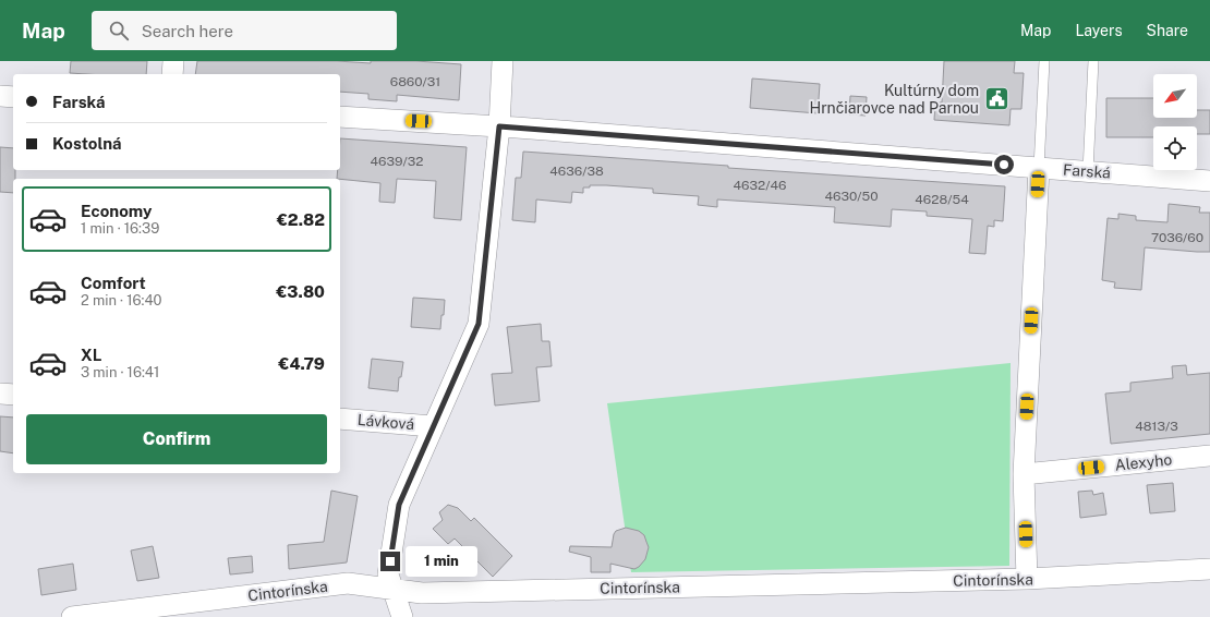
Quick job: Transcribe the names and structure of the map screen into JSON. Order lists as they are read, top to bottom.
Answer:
{
  "streets": {
    "street": [
      "Farská",
      "Lávková",
      "Alexyho",
      "Cintorínska"
    ]
  },
  "places": {
    "public building": ["Kultúrny dom Hrnčiarovce nad Parnou"]
  },
  "house_numbers": [
    "6860/31",
    "4639/32",
    "4636/38",
    "4632/46",
    "4630/50",
    "4628/54",
    "7036/60",
    "4813/3"
  ],
  "north": "bottom left",
  "page": {
    "header": "Map",
    "search": "Search here",
    "nav": ["Map", "Layers", "Share"],
    "banner": ["Farská", "Kostolná"],
    "list": [
      {
        "name": "Economy",
        "note": "1 min · 16:39",
        "value": "€2.82"
      },
      {
        "name": "Comfort",
        "note": "2 min · 16:40",
        "value": "€3.80"
      },
      {
        "name": "XL",
        "note": "3 min · 16:41",
        "value": "€4.79"
      }
    ],
    "buttons": "Confirm",
    "bubble": "1 min"
  }
}
